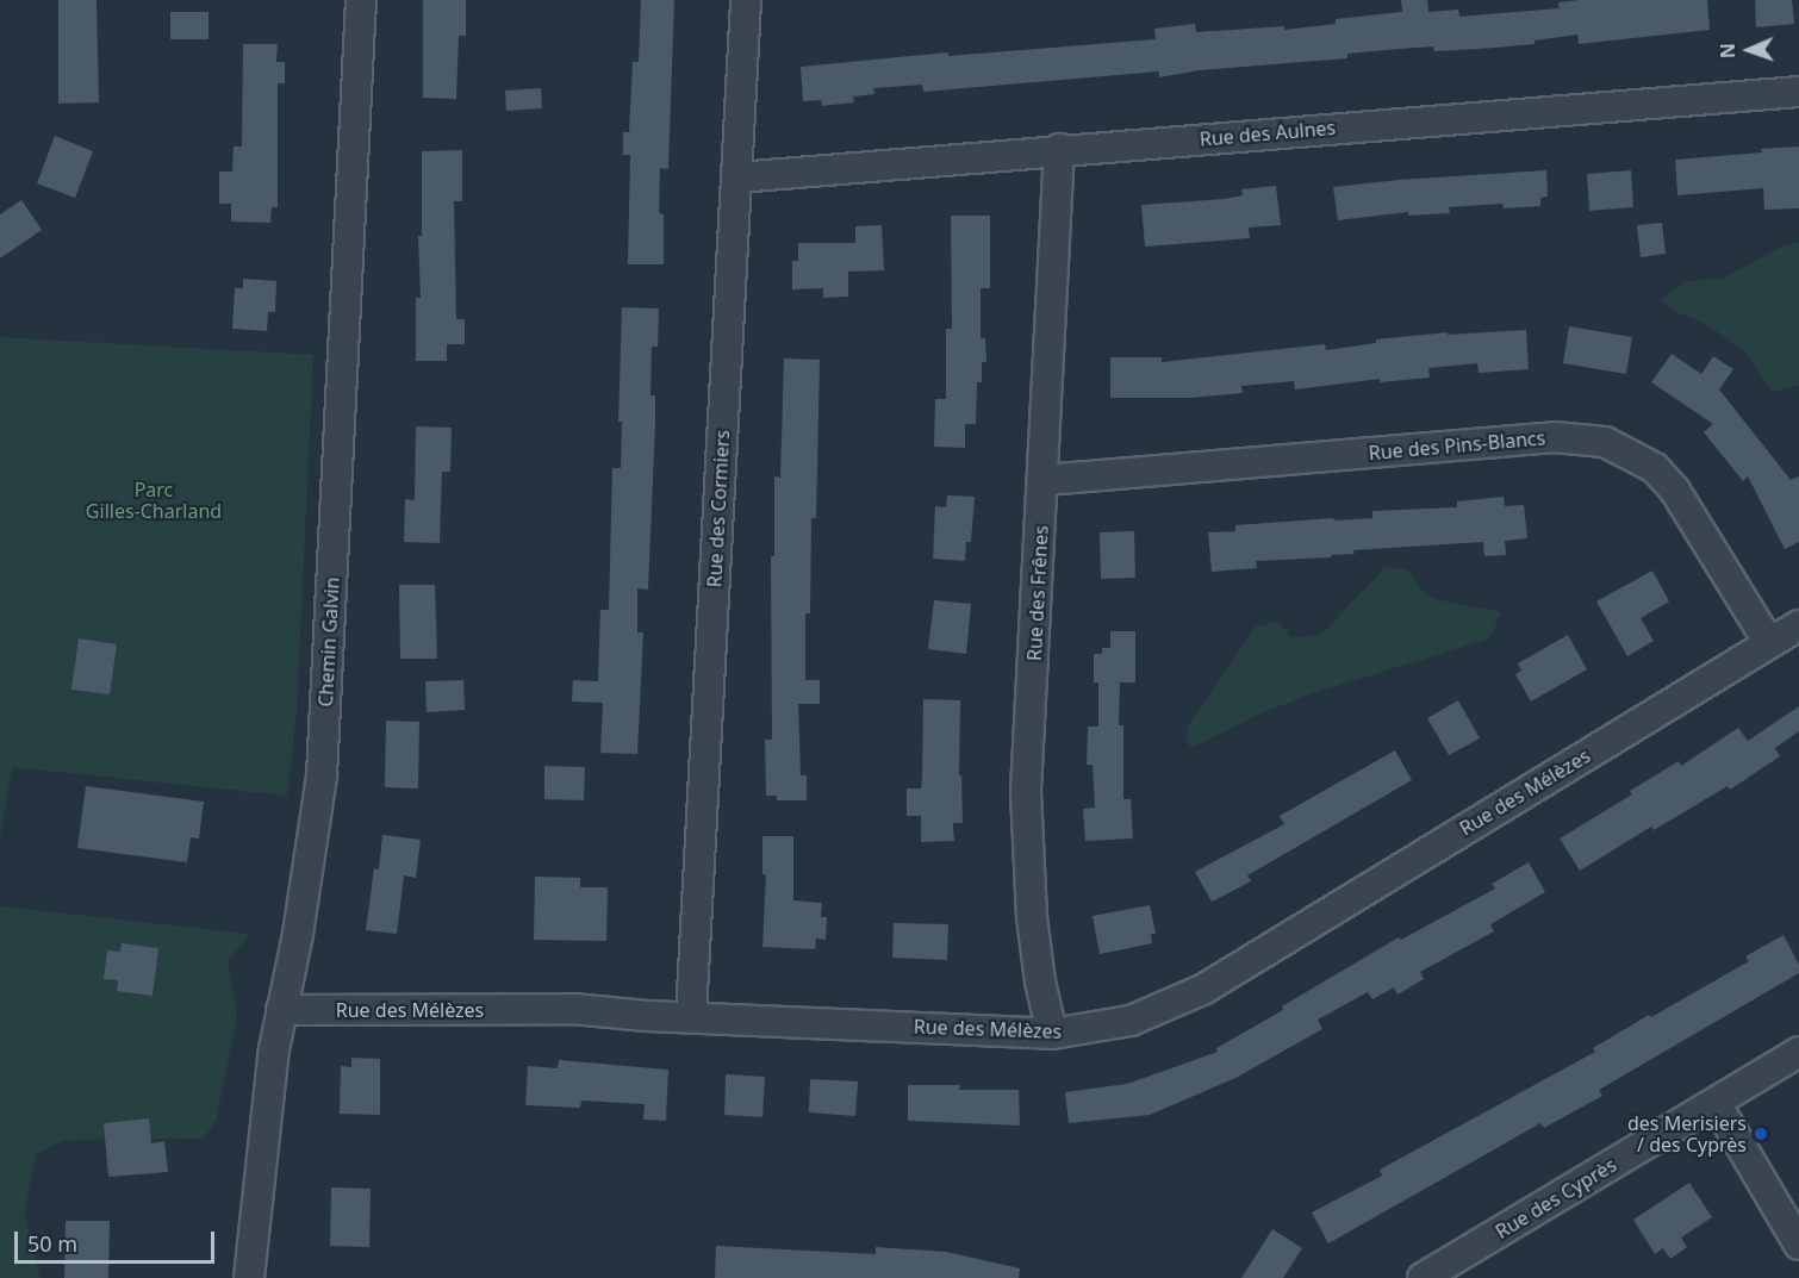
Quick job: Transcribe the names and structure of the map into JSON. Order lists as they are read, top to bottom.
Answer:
{
  "streets": {
    "street": [
      "Rue des Aulnes",
      "Rue des Pins-Blancs",
      "Rue des Cormiers",
      "Rue des Frênes",
      "Chemin Galvin",
      "Rue des Mélèzes",
      "Rue des Cyprès"
    ]
  },
  "crossings": [
    ["Rue des Aulnes", "Rue des Cormiers"],
    ["Rue des Aulnes", "Rue des Frênes"],
    ["Rue des Pins-Blancs", "Rue des Frênes"],
    ["Rue des Pins-Blancs", "Rue des Mélèzes"],
    ["Rue des Cormiers", "Rue des Mélèzes"],
    ["Rue des Frênes", "Rue des Mélèzes"],
    ["Chemin Galvin", "Rue des Mélèzes"]
  ],
  "parks": ["Parc Gilles-Charland"],
  "places": ["des Merisiers / des Cyprès"],
  "scale_bar": "50 m",
  "north": "left"
}
